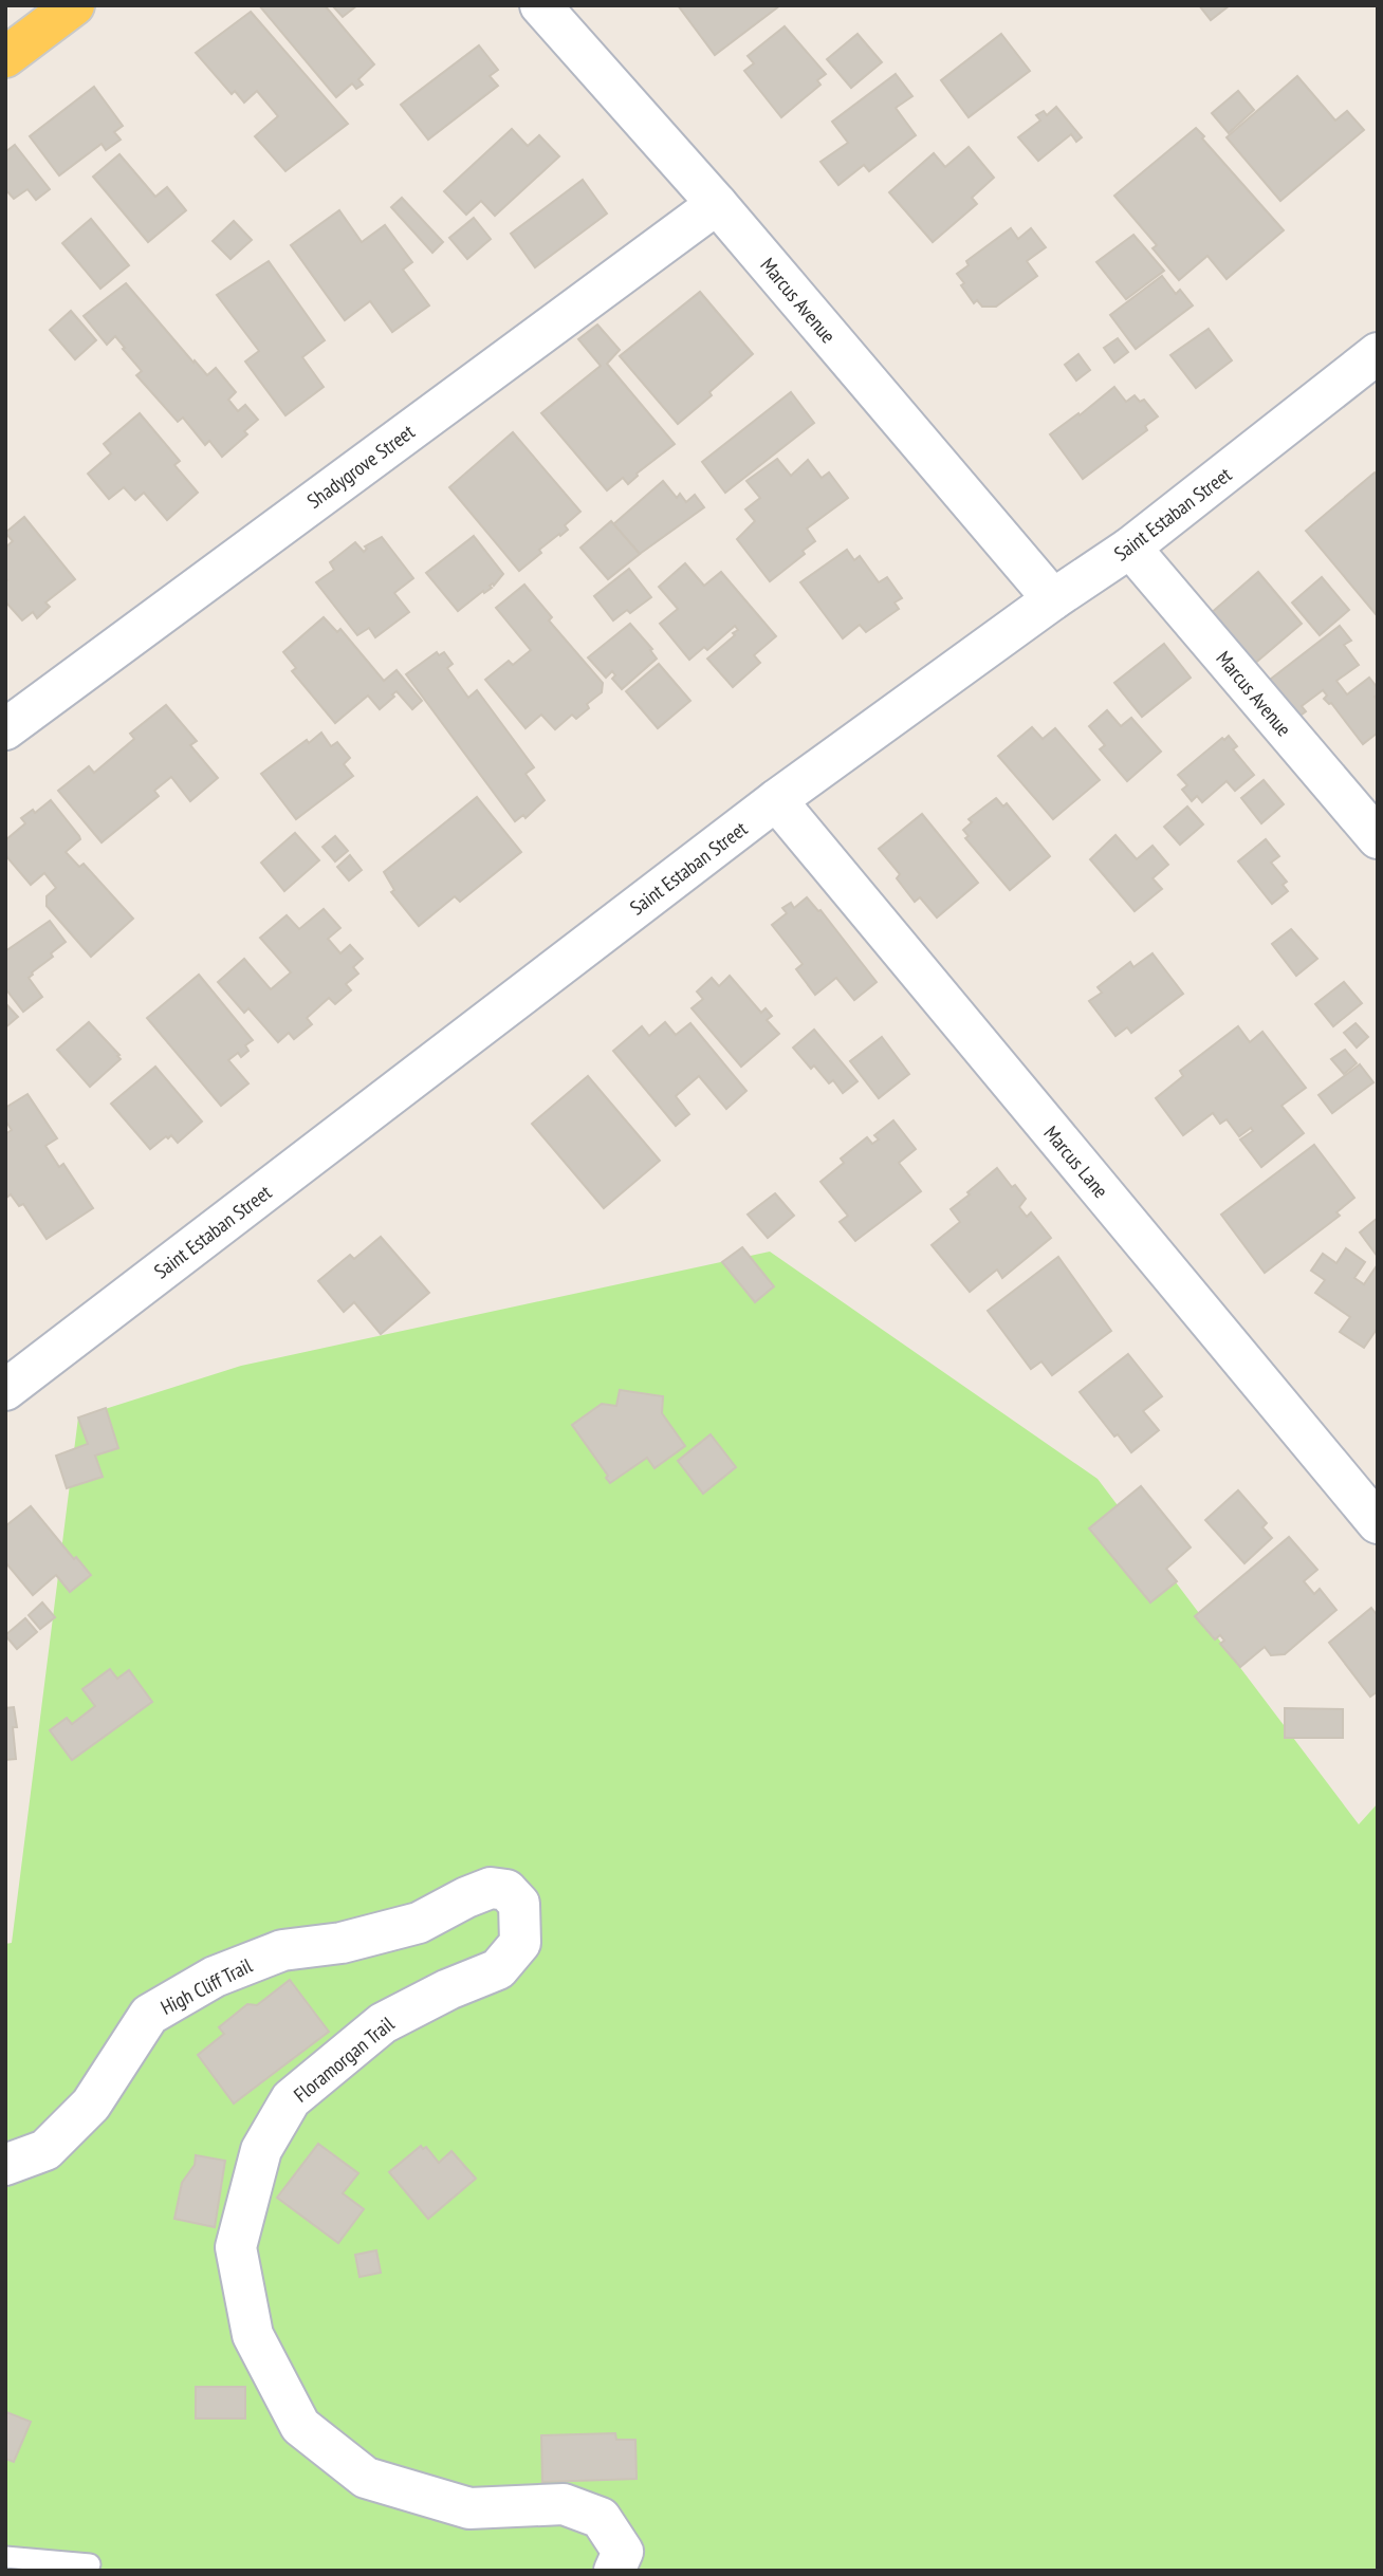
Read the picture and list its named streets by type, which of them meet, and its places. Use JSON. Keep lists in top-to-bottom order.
{
  "streets": {
    "street": [
      "Marcus Avenue",
      "Shadygrove Street",
      "Saint Estaban Street",
      "Marcus Lane",
      "High Cliff Trail",
      "Floramorgan Trail"
    ]
  },
  "crossings": [
    ["Marcus Avenue", "Shadygrove Street"],
    ["Marcus Avenue", "Saint Estaban Street"],
    ["Saint Estaban Street", "Marcus Lane"],
    ["High Cliff Trail", "Floramorgan Trail"]
  ]
}
